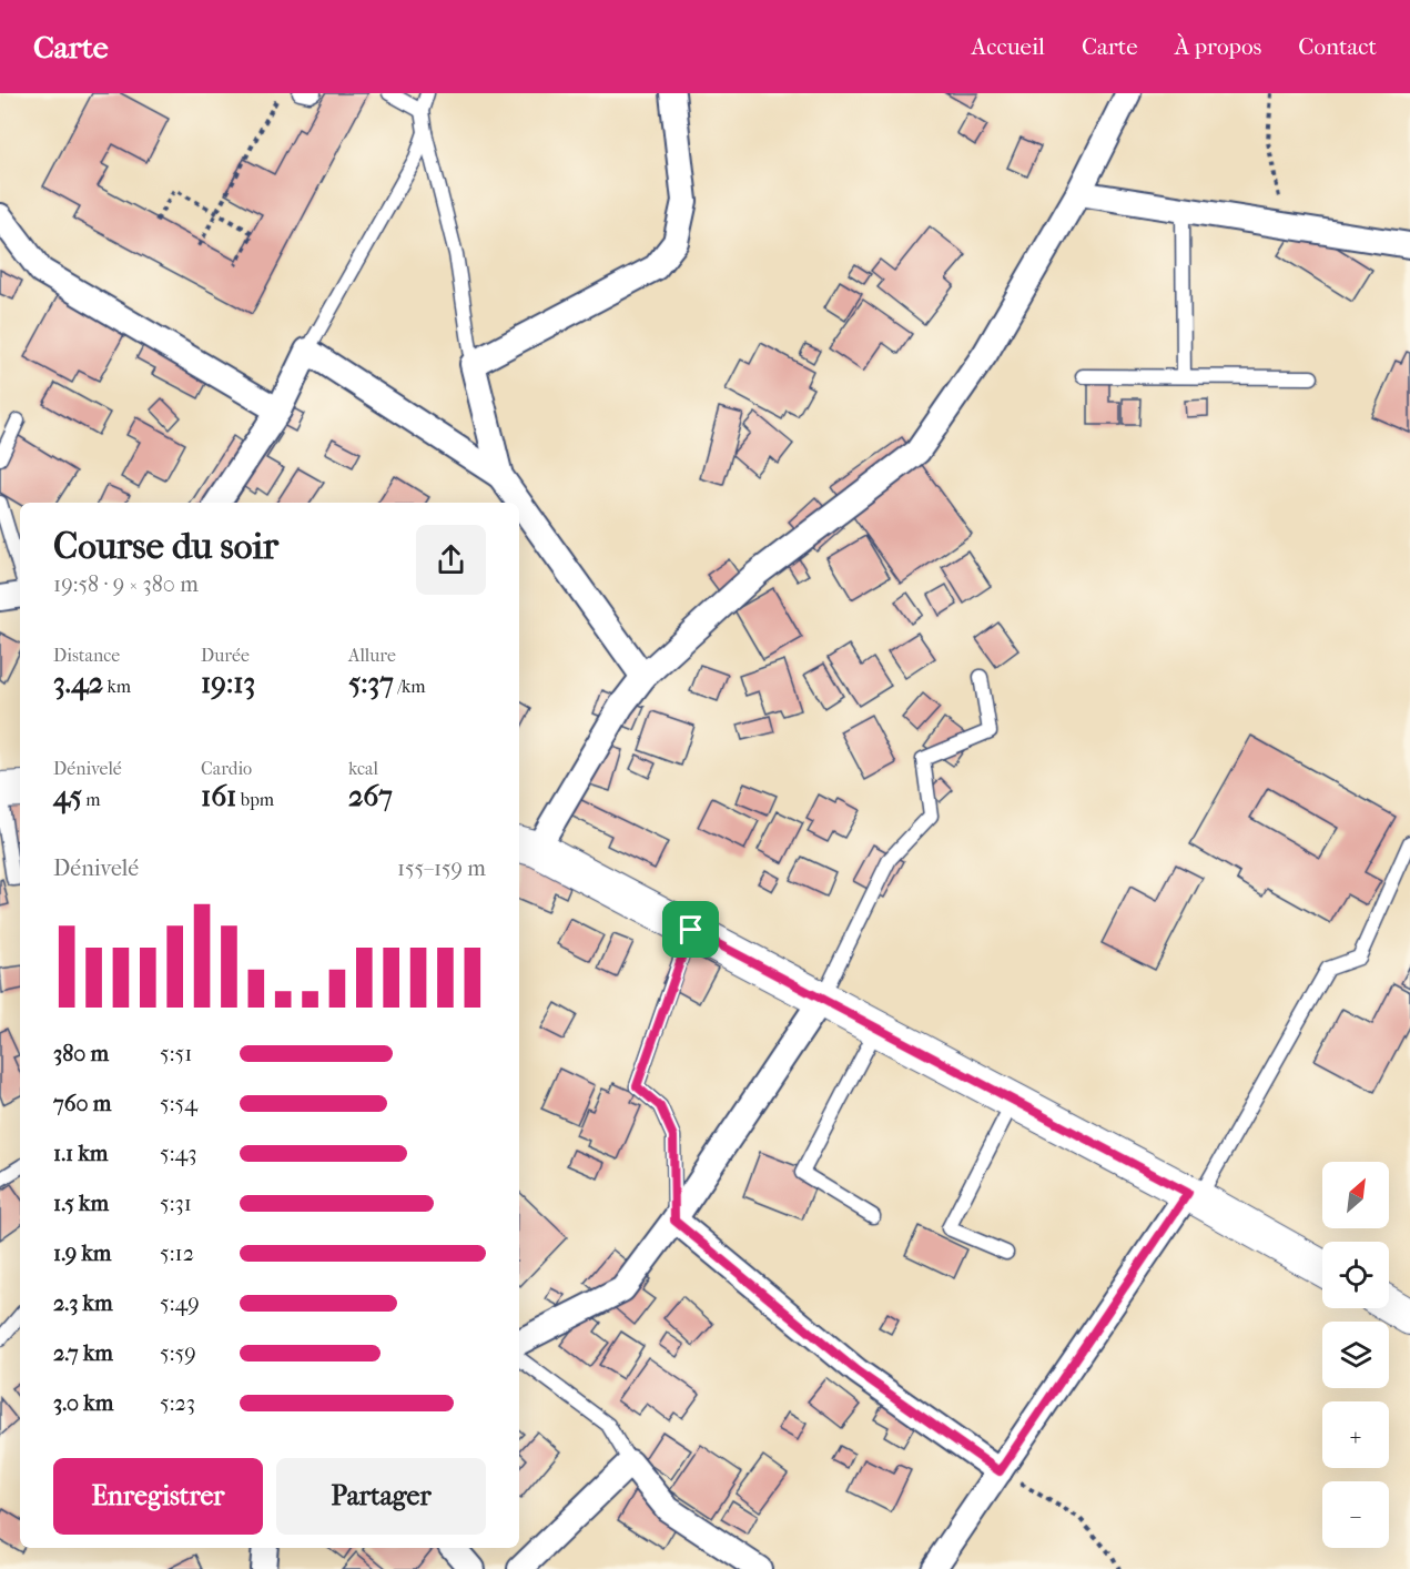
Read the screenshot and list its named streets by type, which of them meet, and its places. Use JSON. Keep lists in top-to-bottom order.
{
  "north": "top right",
  "page": {
    "header": "Carte",
    "nav": [
      "Accueil",
      "Carte",
      "À propos",
      "Contact"
    ],
    "heading": ["Course du soir", "19:58 · 9 × 380 m"],
    "stats": [
      ["Distance", "3.42 km"],
      ["Durée", "19:13"],
      ["Allure", "5:37 /km"],
      ["Dénivelé", "45 m"],
      ["Cardio", "161 bpm"],
      ["kcal", "267"]
    ],
    "chart": ["Dénivelé", "155–159 m"],
    "list": [
      {
        "name": "380 m",
        "note": "5:51"
      },
      {
        "name": "760 m",
        "note": "5:54"
      },
      {
        "name": "1.1 km",
        "note": "5:43"
      },
      {
        "name": "1.5 km",
        "note": "5:31"
      },
      {
        "name": "1.9 km",
        "note": "5:12"
      },
      {
        "name": "2.3 km",
        "note": "5:49"
      },
      {
        "name": "2.7 km",
        "note": "5:59"
      },
      {
        "name": "3.0 km",
        "note": "5:23"
      }
    ],
    "map_buttons": ["+", "−"],
    "buttons": ["Enregistrer", "Partager"]
  }
}
